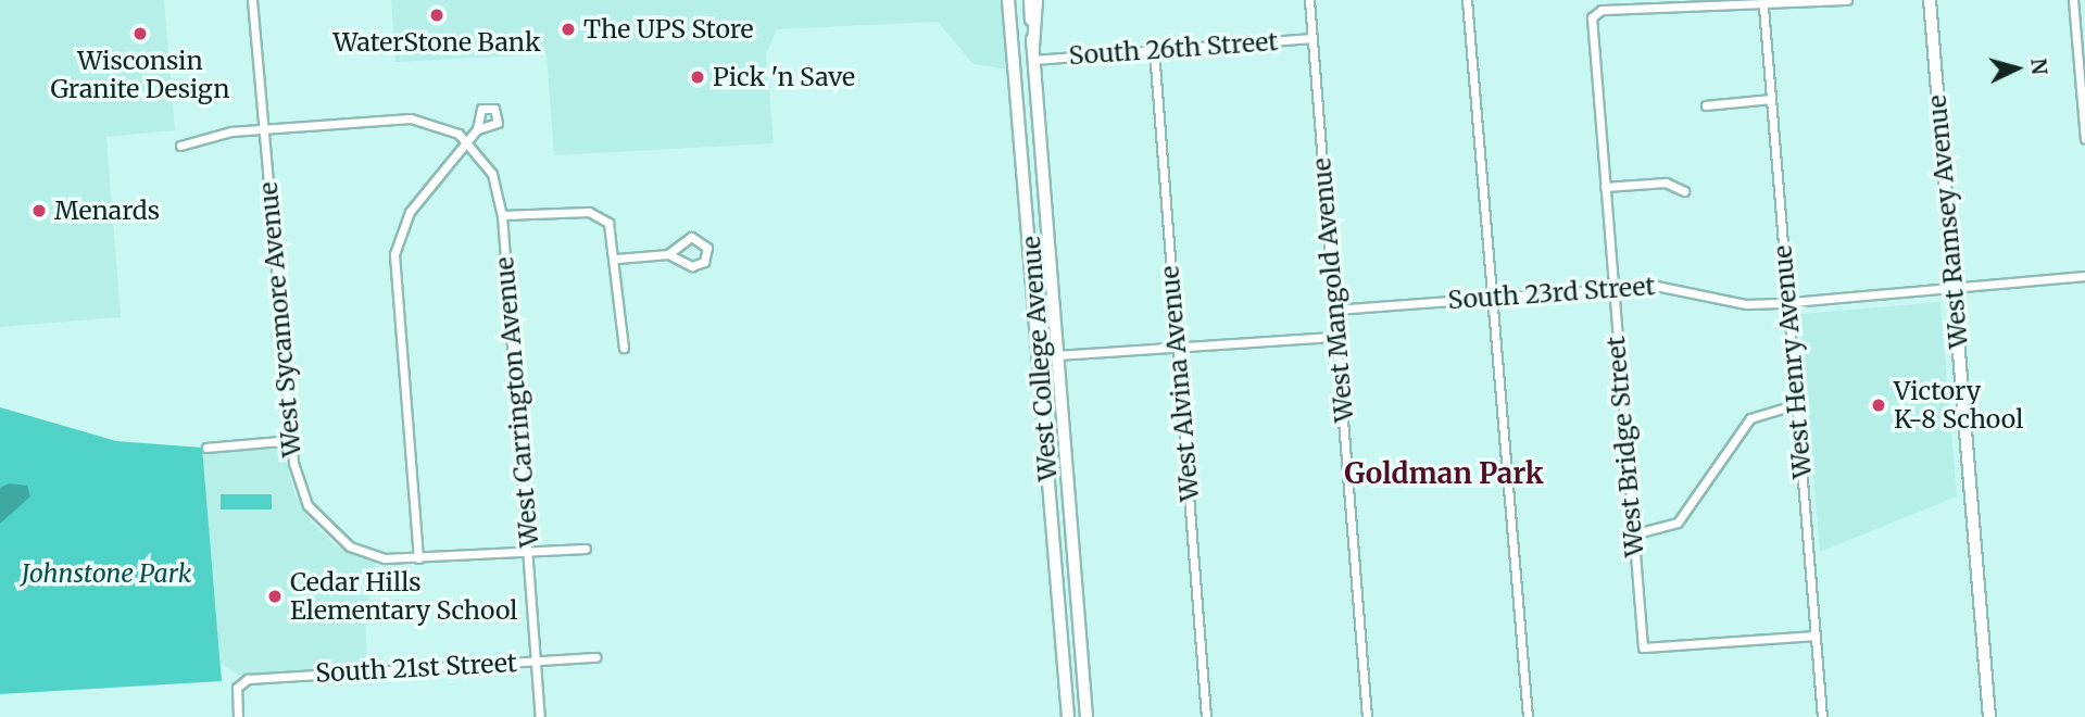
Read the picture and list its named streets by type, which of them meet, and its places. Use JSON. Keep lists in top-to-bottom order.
{
  "streets": {
    "main road": ["West Ramsey Avenue", "West College Avenue"],
    "street": [
      "South 26th Street",
      "West Mangold Avenue",
      "South 23rd Street",
      "West Sycamore Avenue",
      "West Henry Avenue",
      "West Alvina Avenue",
      "West Carrington Avenue",
      "West Bridge Street",
      "South 21st Street"
    ]
  },
  "crossings": [
    ["South 26th Street", "West Mangold Avenue"],
    ["South 26th Street", "West College Avenue"],
    ["South 26th Street", "West Alvina Avenue"],
    ["West Ramsey Avenue", "South 23rd Street"],
    ["West Mangold Avenue", "South 23rd Street"],
    ["South 23rd Street", "West Henry Avenue"],
    ["South 23rd Street", "West Bridge Street"],
    ["West Sycamore Avenue", "West Carrington Avenue"],
    ["West Henry Avenue", "West Bridge Street"],
    ["West Carrington Avenue", "South 21st Street"]
  ],
  "districts": ["Goldman Park"],
  "parks": ["Johnstone Park"],
  "places": [
    "WaterStone Bank",
    "The UPS Store",
    "Wisconsin Granite Design",
    "Pick 'n Save",
    "Menards",
    "Victory K-8 School",
    "Cedar Hills Elementary School"
  ],
  "north": "right"
}
